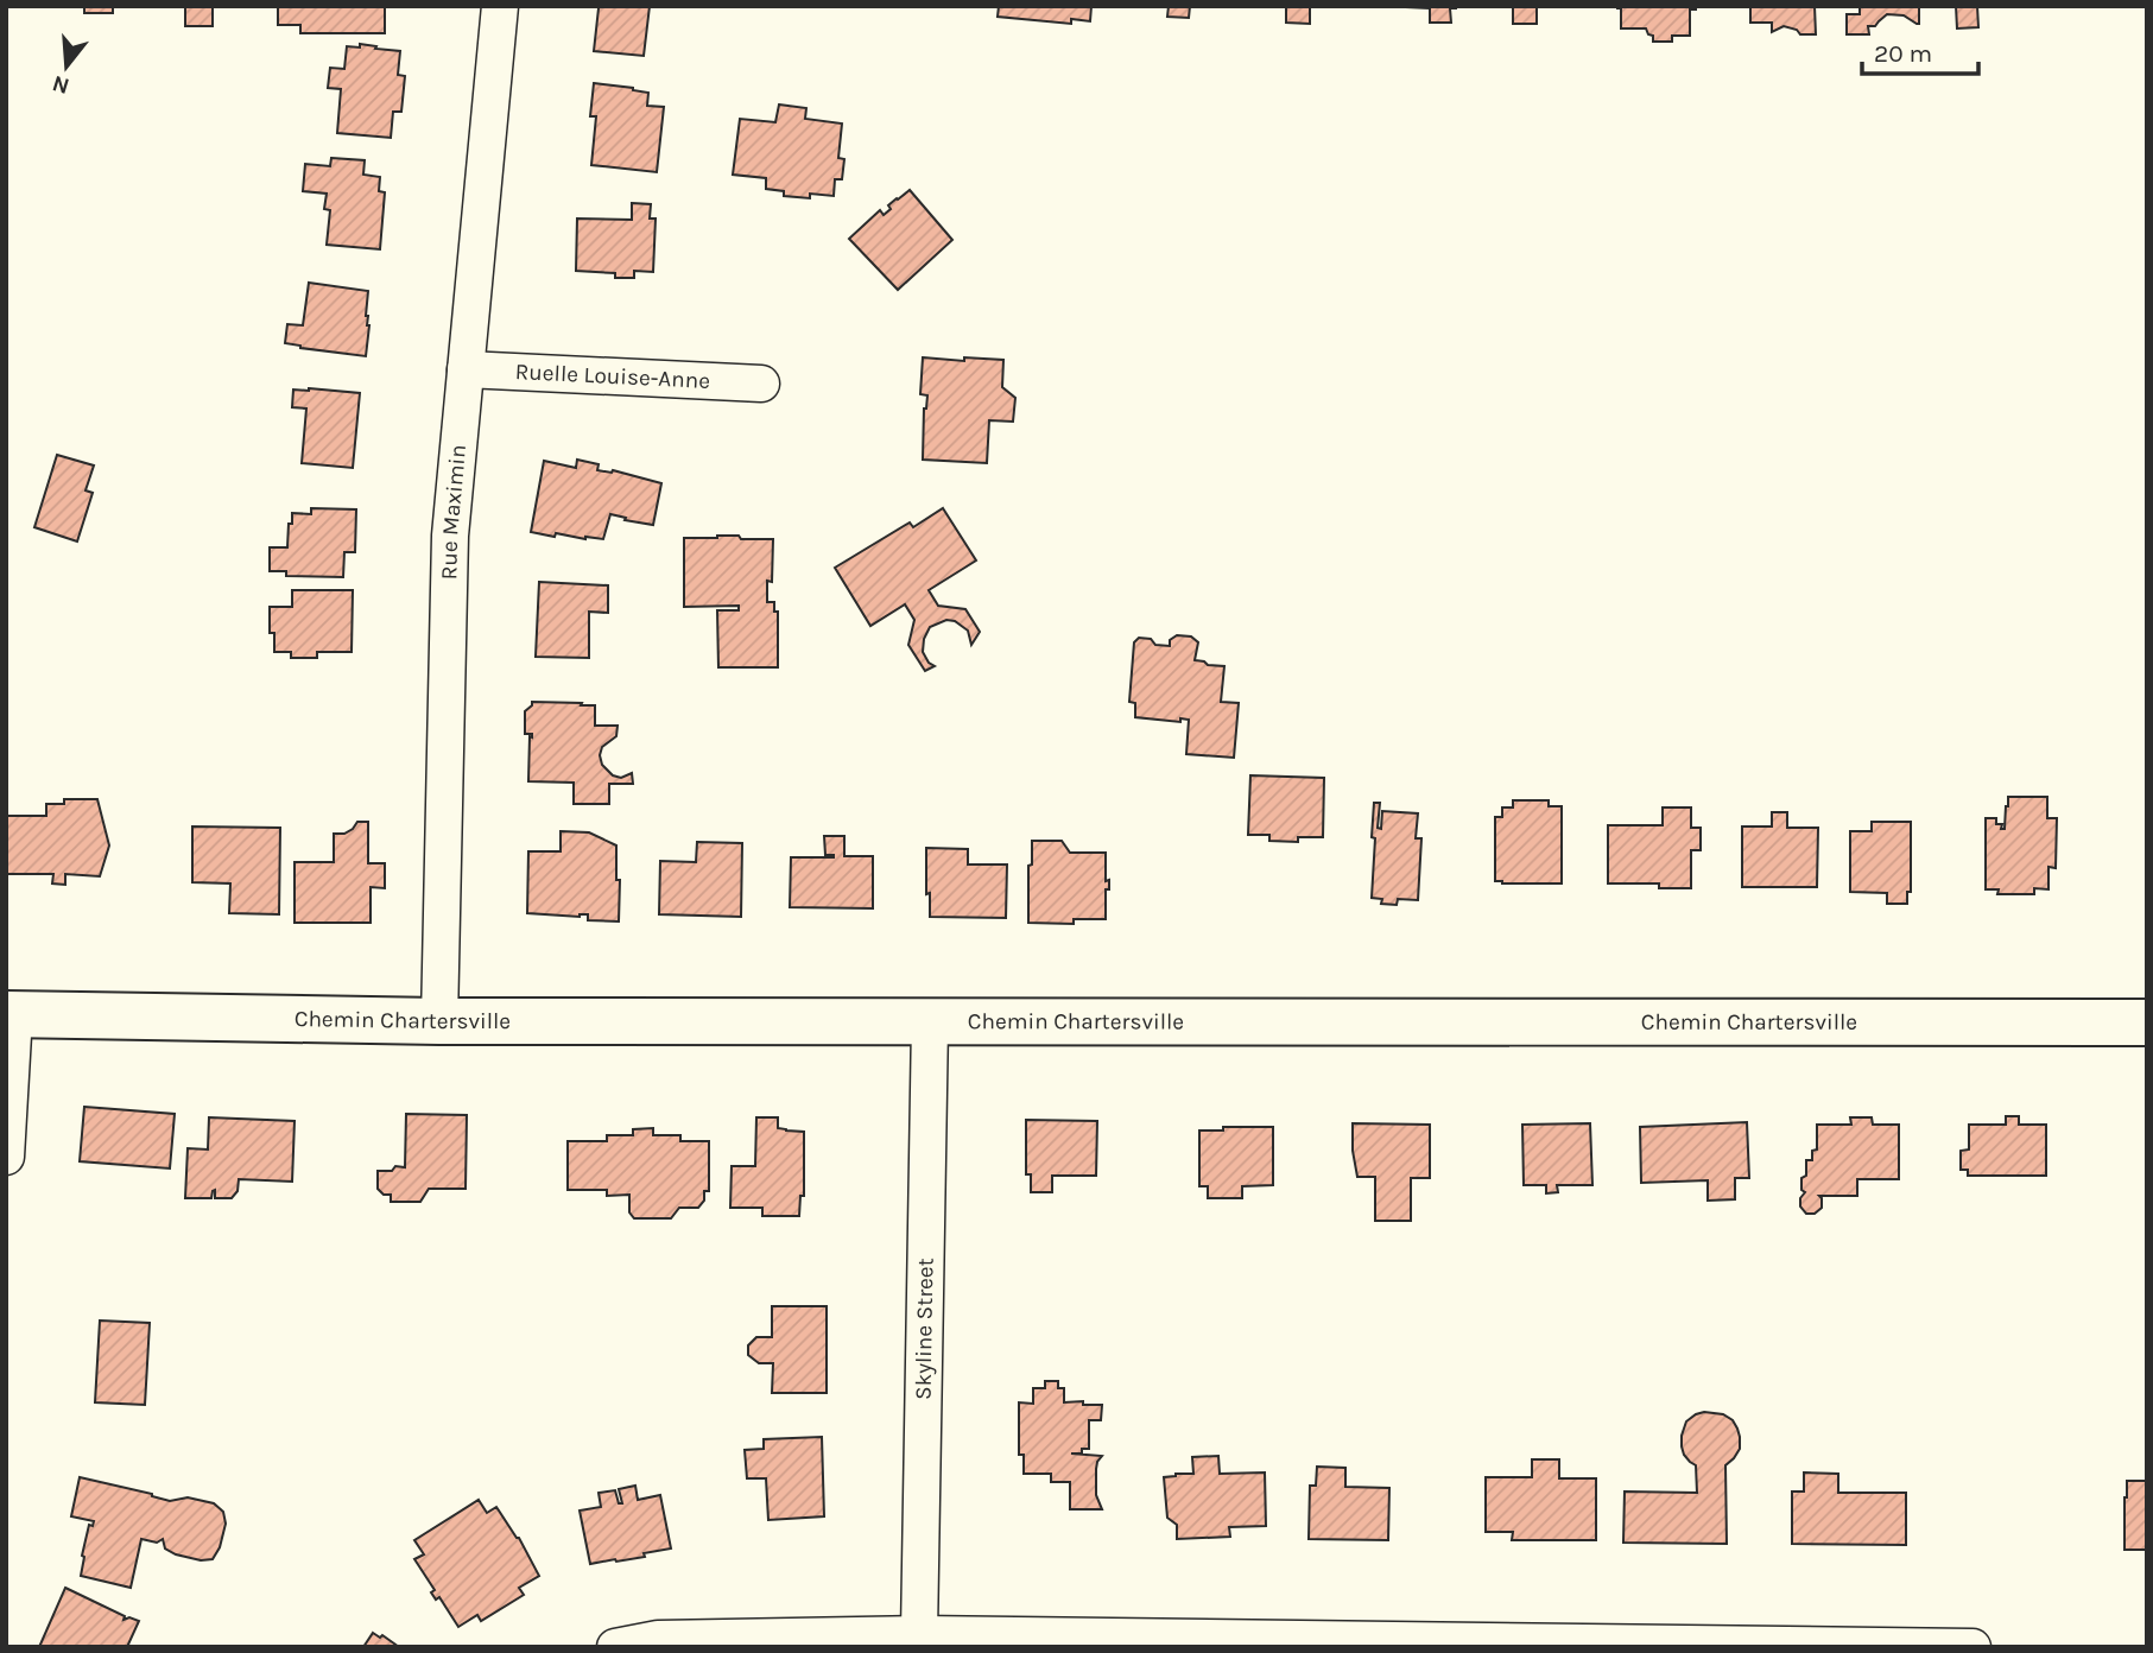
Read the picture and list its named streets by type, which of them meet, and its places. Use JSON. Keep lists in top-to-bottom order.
{
  "streets": {
    "street": [
      "Ruelle Louise-Anne",
      "Rue Maximin",
      "Chemin Chartersville",
      "Skyline Street"
    ]
  },
  "crossings": [
    ["Ruelle Louise-Anne", "Rue Maximin"],
    ["Rue Maximin", "Chemin Chartersville"],
    ["Chemin Chartersville", "Skyline Street"]
  ],
  "scale_bar": "20 m",
  "north": "bottom"
}
